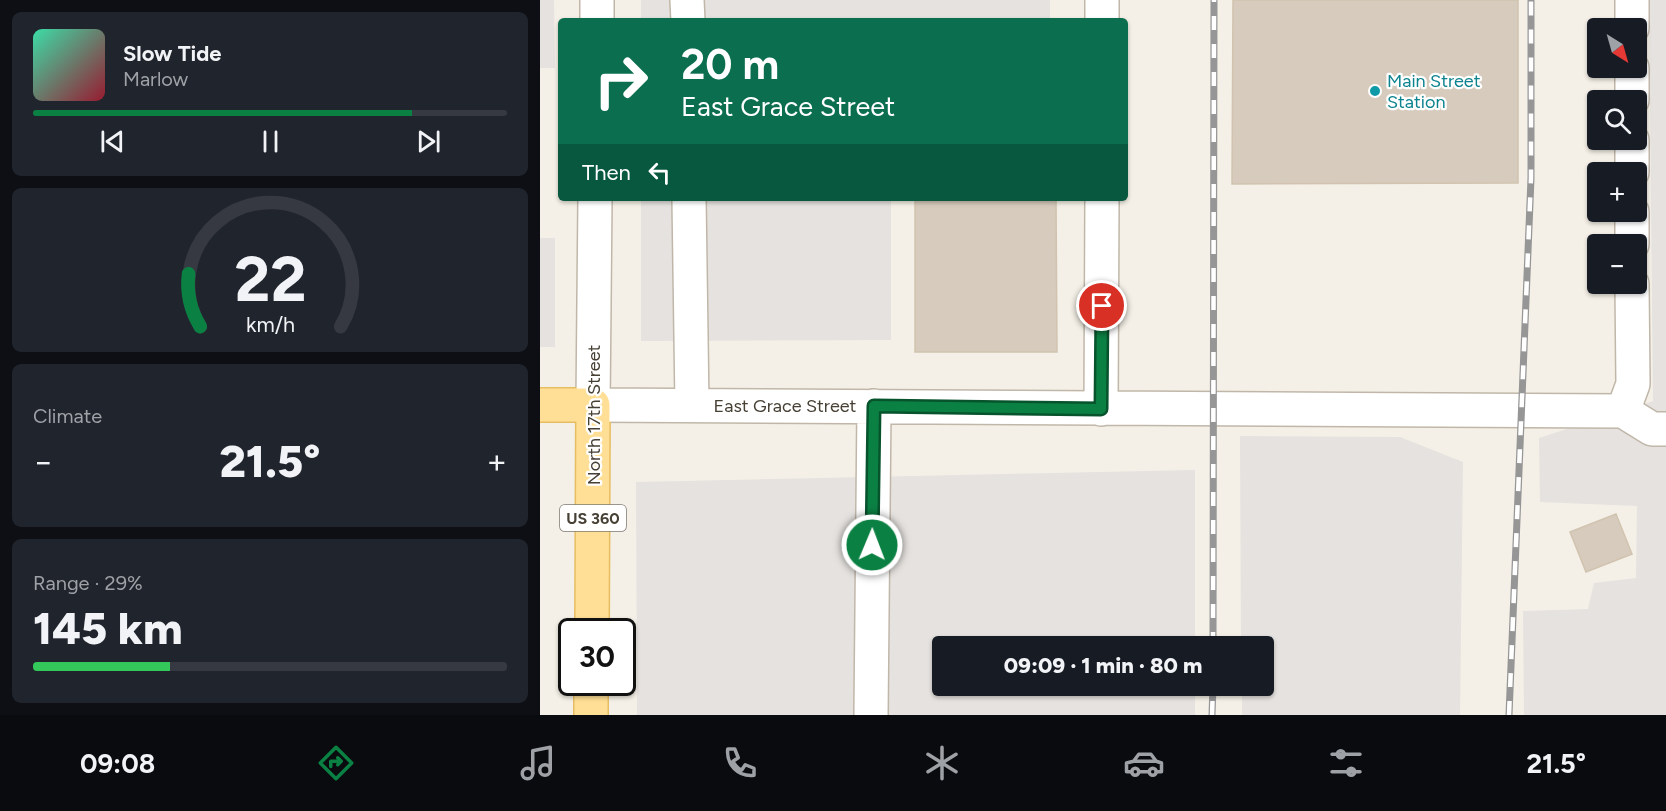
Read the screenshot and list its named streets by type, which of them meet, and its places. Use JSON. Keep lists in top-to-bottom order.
{
  "streets": {
    "main road": ["East Grace Street", "North 17th Street", "US 360"]
  },
  "crossings": [
    ["East Grace Street", "North 17th Street"]
  ],
  "places": ["Main Street Station"],
  "north": "bottom right",
  "page": {
    "map_buttons": ["+", "−"],
    "turn": ["20 m", "East Grace Street"],
    "song": ["Slow Tide", "Marlow"],
    "then": "Then",
    "tile": [
      "Climate",
      ["Range · 29%", "145 km"]
    ],
    "heat": ["−", "21.5°", "+"],
    "limit": "30",
    "trip": "09:09 · 1 min · 80 m",
    "tabs": ["09:08", "21.5°"],
    "gauge": ["22", "km/h"]
  }
}
